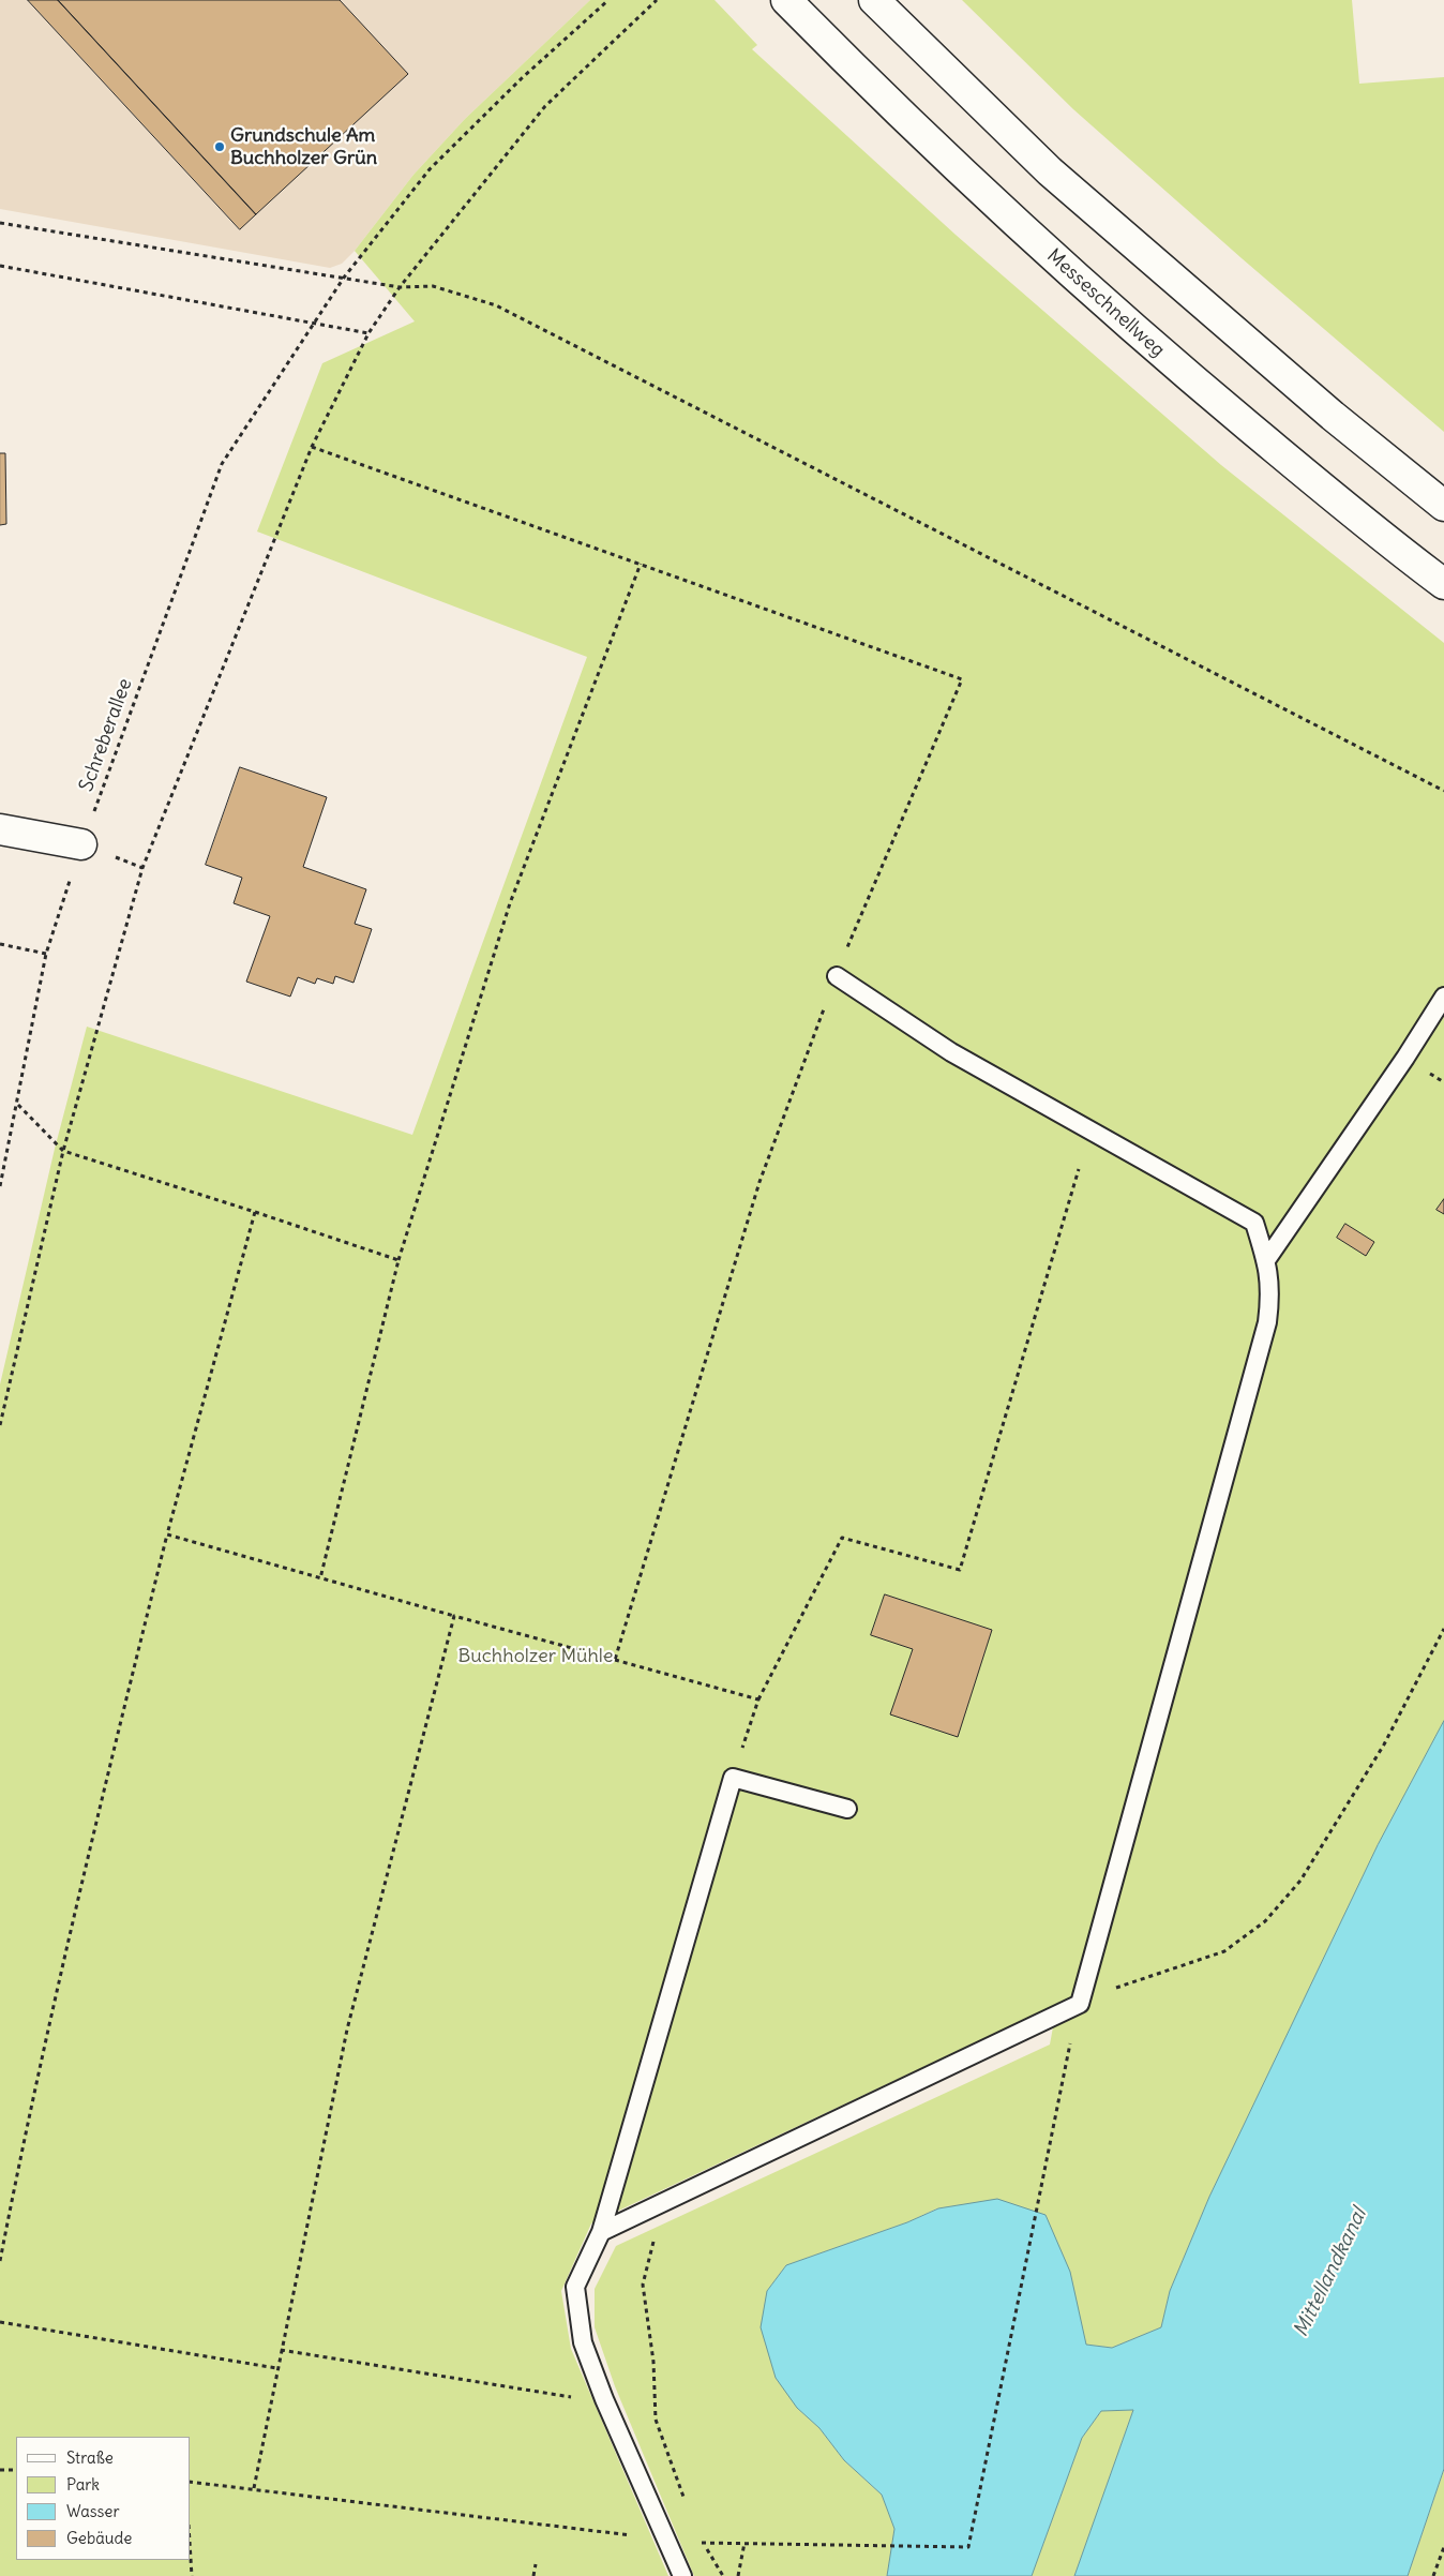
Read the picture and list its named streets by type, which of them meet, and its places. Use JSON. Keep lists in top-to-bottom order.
{
  "streets": {
    "main road": ["Messeschnellweg"],
    "path": ["Schreberallee"]
  },
  "water": ["Mittellandkanal"],
  "parks": ["Buchholzer Mühle"],
  "places": ["Grundschule Am Buchholzer Grün"],
  "legend": [
    "Straße",
    "Park",
    "Wasser",
    "Gebäude"
  ]
}
